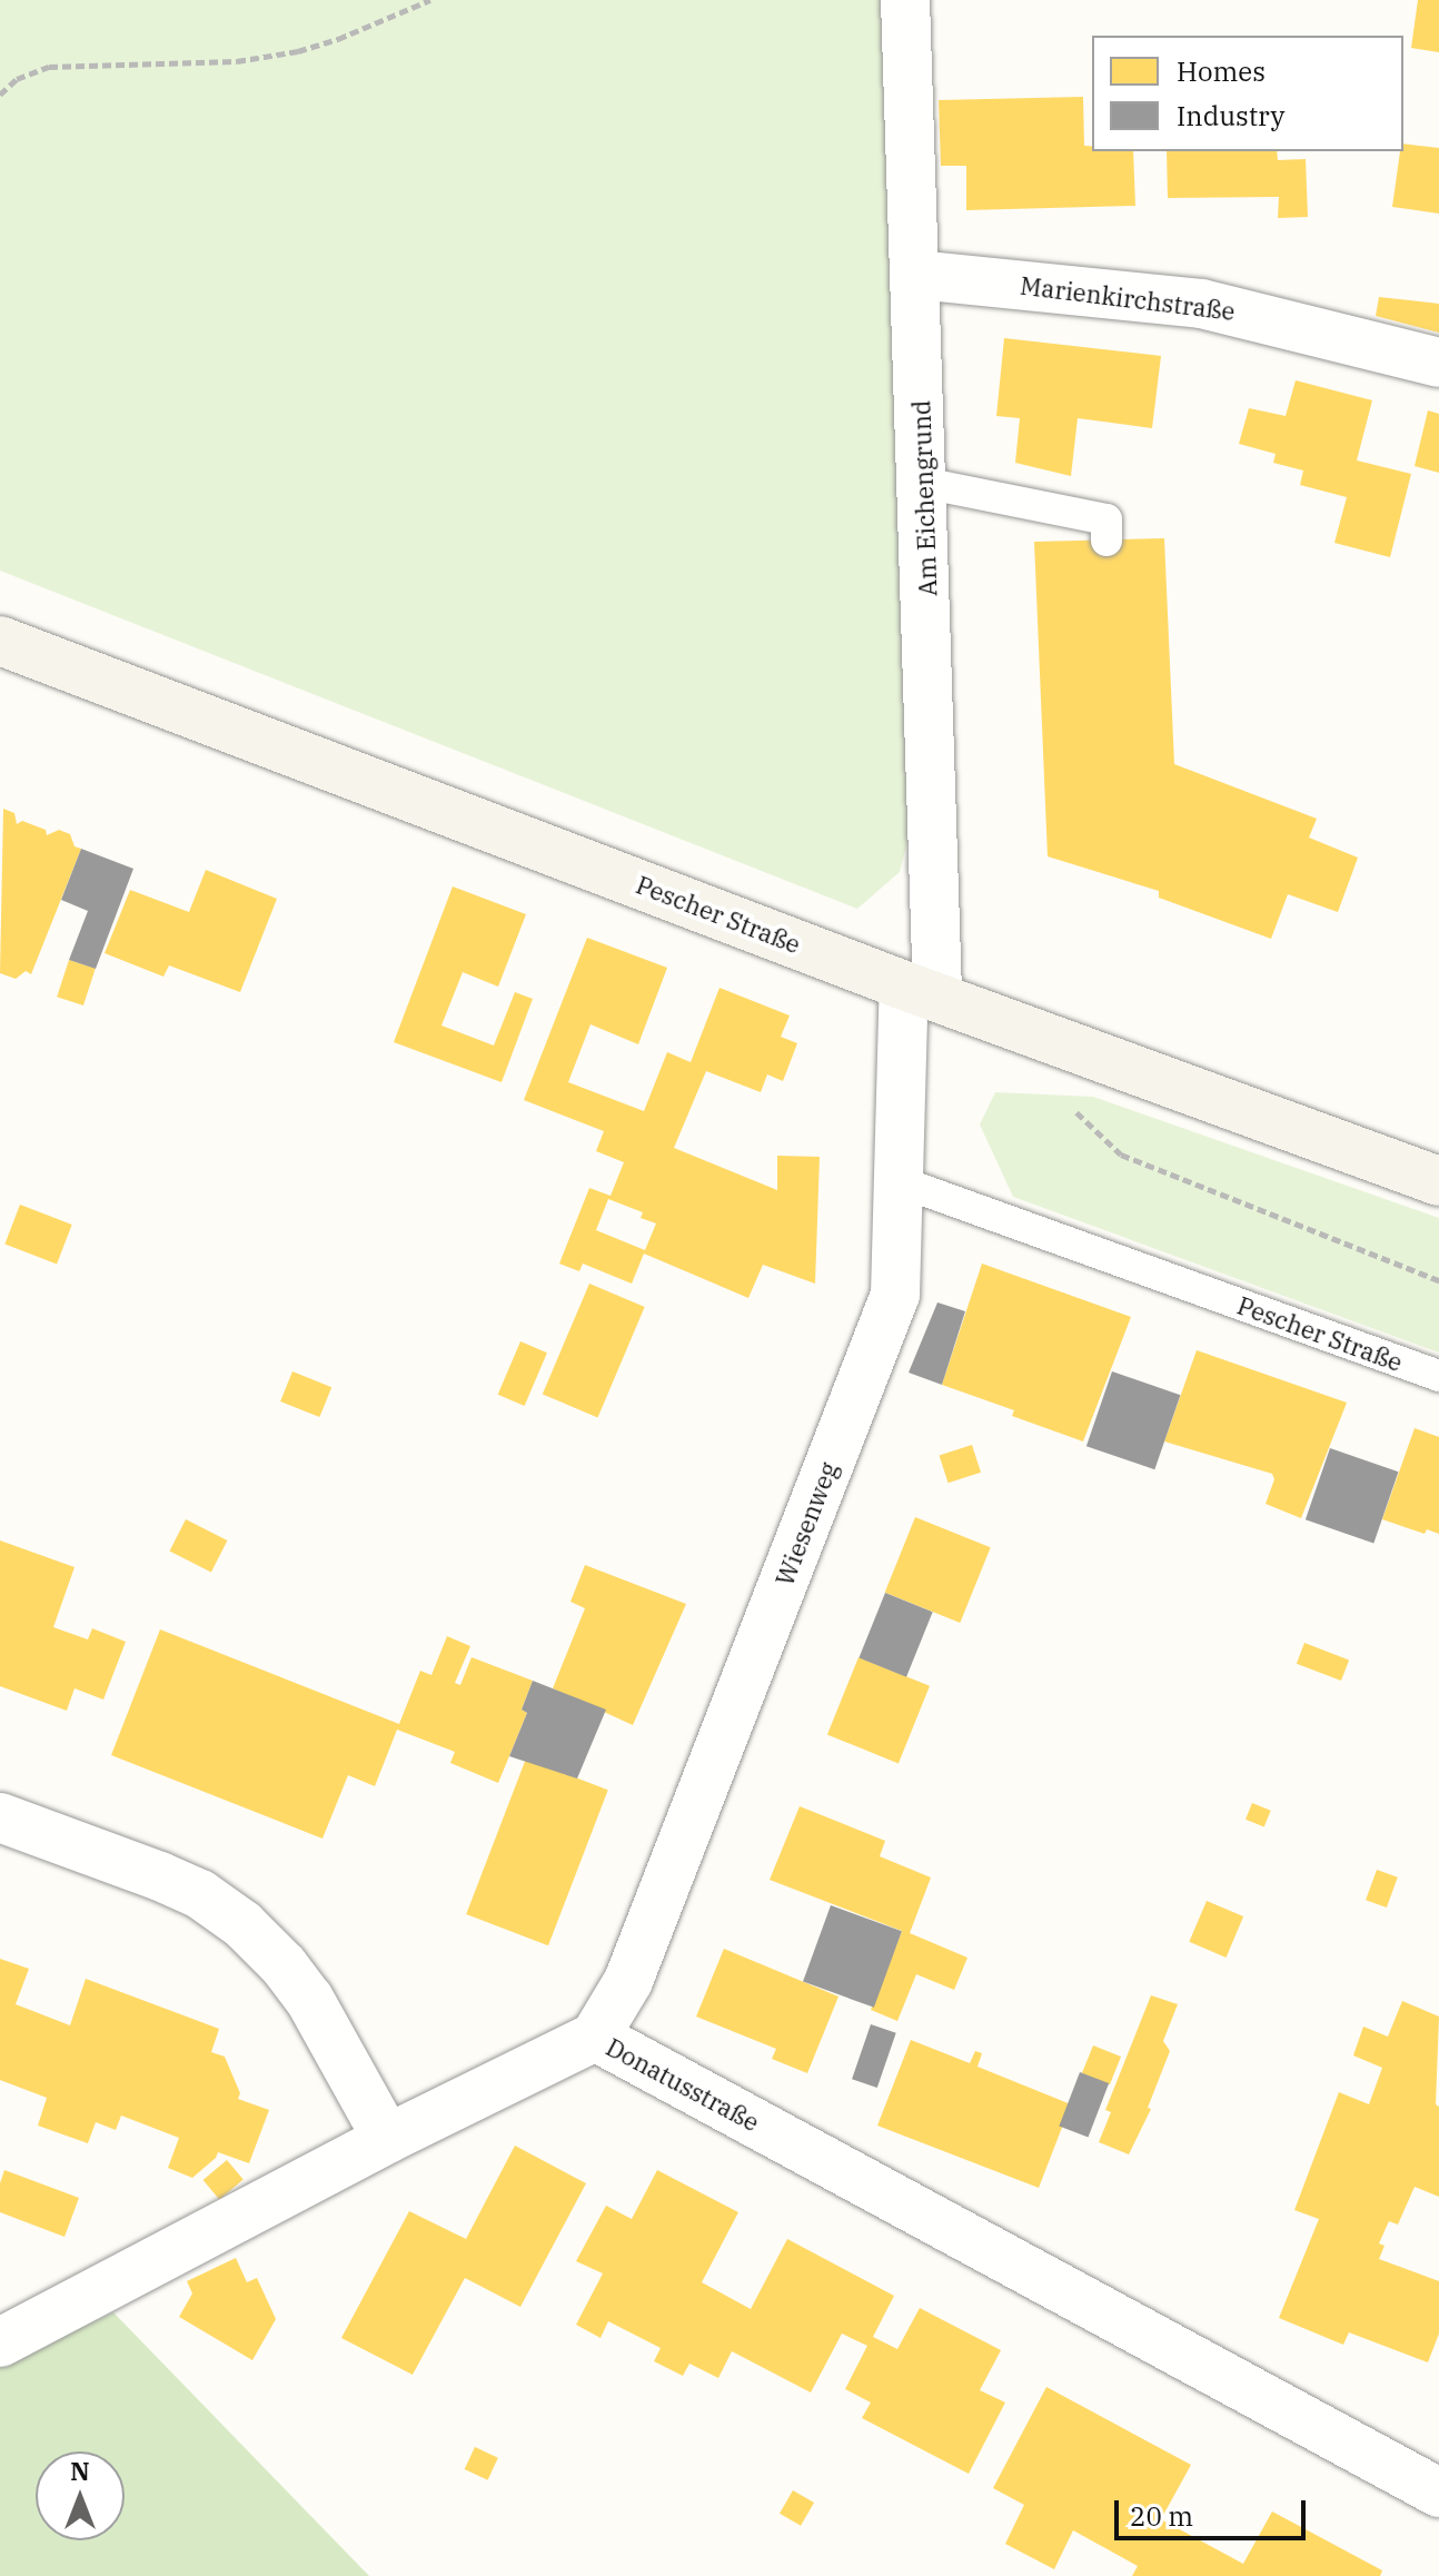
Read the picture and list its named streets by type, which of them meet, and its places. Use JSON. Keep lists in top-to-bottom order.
{
  "streets": {
    "main road": ["Pescher Straße"],
    "street": [
      "Marienkirchstraße",
      "Am Eichengrund",
      "Wiesenweg",
      "Donatusstraße"
    ]
  },
  "crossings": [
    ["Marienkirchstraße", "Am Eichengrund"],
    ["Am Eichengrund", "Pescher Straße"],
    ["Am Eichengrund", "Wiesenweg"],
    ["Pescher Straße", "Wiesenweg"],
    ["Wiesenweg", "Donatusstraße"]
  ],
  "legend": ["Homes", "Industry"],
  "scale_bar": "20 m",
  "north": "top"
}
